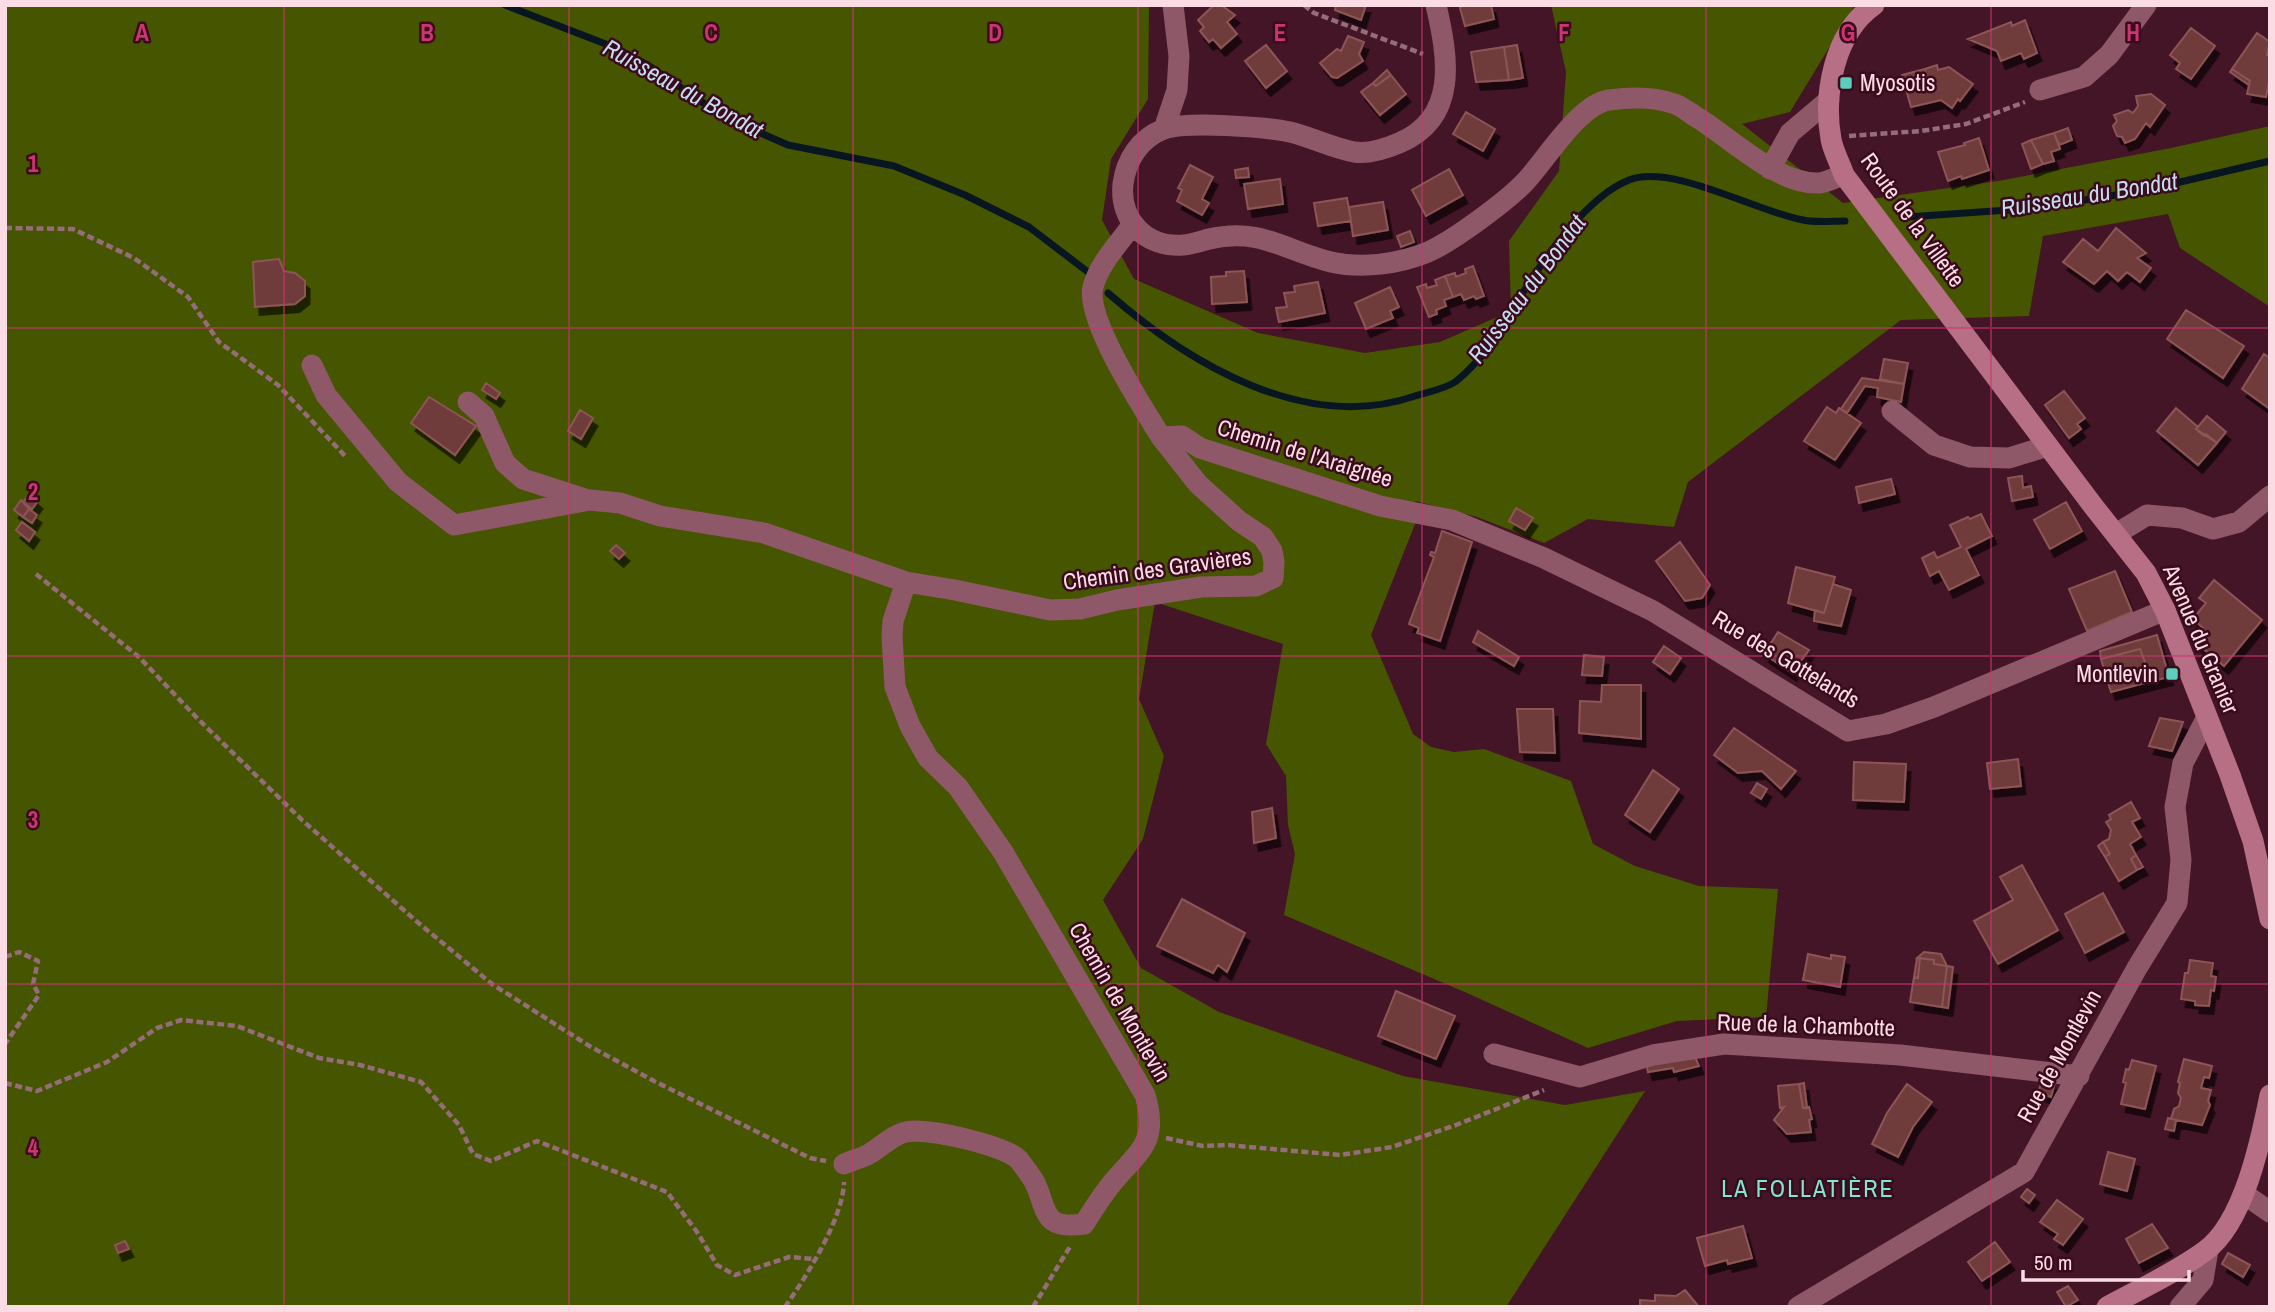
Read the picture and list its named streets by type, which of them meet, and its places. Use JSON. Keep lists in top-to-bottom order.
{
  "streets": {
    "main road": ["Route de la Villette", "Avenue du Granier"],
    "street": [
      "Chemin de l'Araignée",
      "Chemin des Gravières",
      "Rue des Gottelands",
      "Chemin de Montlevin",
      "Rue de la Chambotte",
      "Rue de Montlevin"
    ]
  },
  "crossings": [
    ["Route de la Villette", "Avenue du Granier"],
    ["Chemin de l'Araignée", "Chemin des Gravières"],
    ["Chemin de l'Araignée", "Rue des Gottelands"],
    ["Chemin des Gravières", "Chemin de Montlevin"],
    ["Avenue du Granier", "Rue des Gottelands"],
    ["Avenue du Granier", "Rue de Montlevin"],
    ["Rue de la Chambotte", "Rue de Montlevin"]
  ],
  "districts": ["LA FOLLATIÈRE"],
  "water": ["Ruisseau du Bondat"],
  "places": {
    "transit": ["Myosotis", "Montlevin"]
  },
  "scale_bar": "50 m",
  "grid": {
    "columns": [
      "A",
      "B",
      "C",
      "D",
      "E",
      "F",
      "G",
      "H"
    ],
    "rows": [
      "1",
      "2",
      "3",
      "4"
    ]
  }
}
